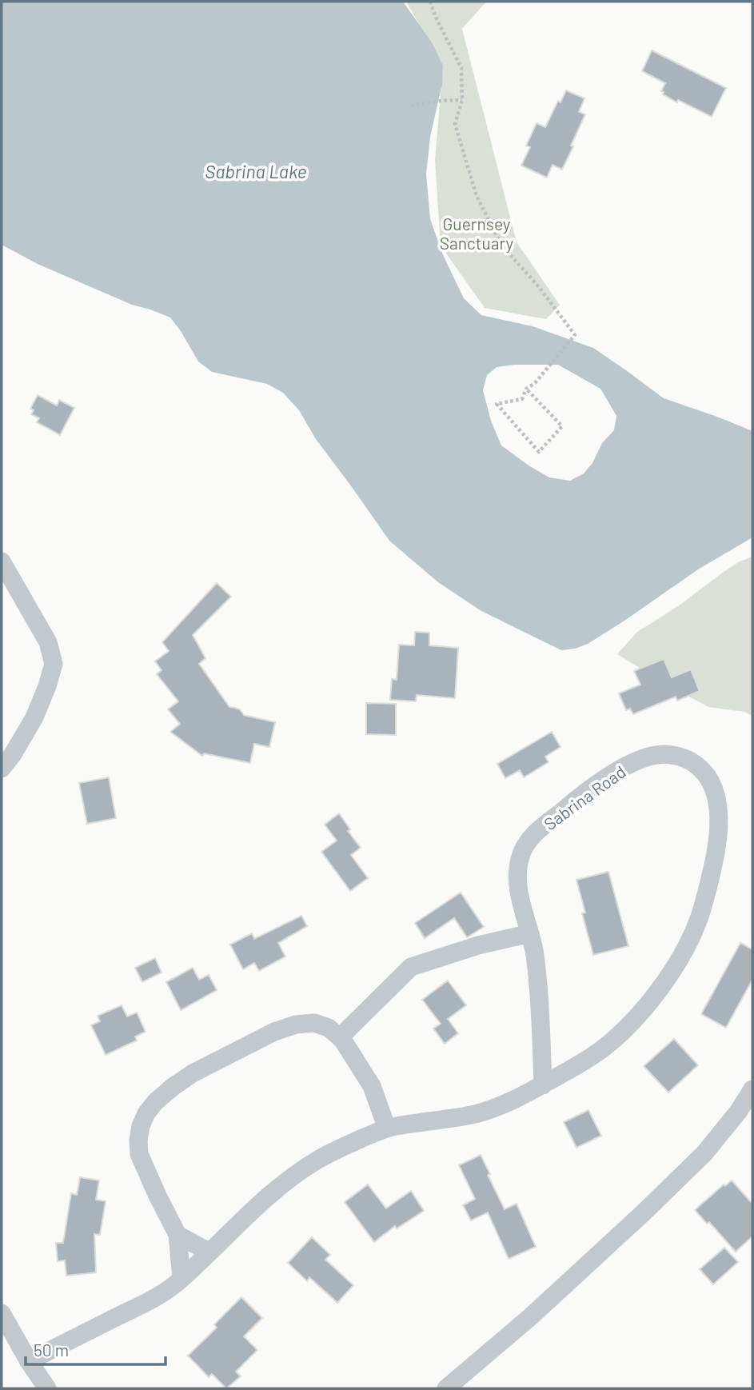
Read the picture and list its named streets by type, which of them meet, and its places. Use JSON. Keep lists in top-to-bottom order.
{
  "streets": {
    "street": ["Sabrina Road"]
  },
  "water": ["Sabrina Lake"],
  "parks": ["Guernsey Sanctuary"],
  "scale_bar": "50 m"
}
